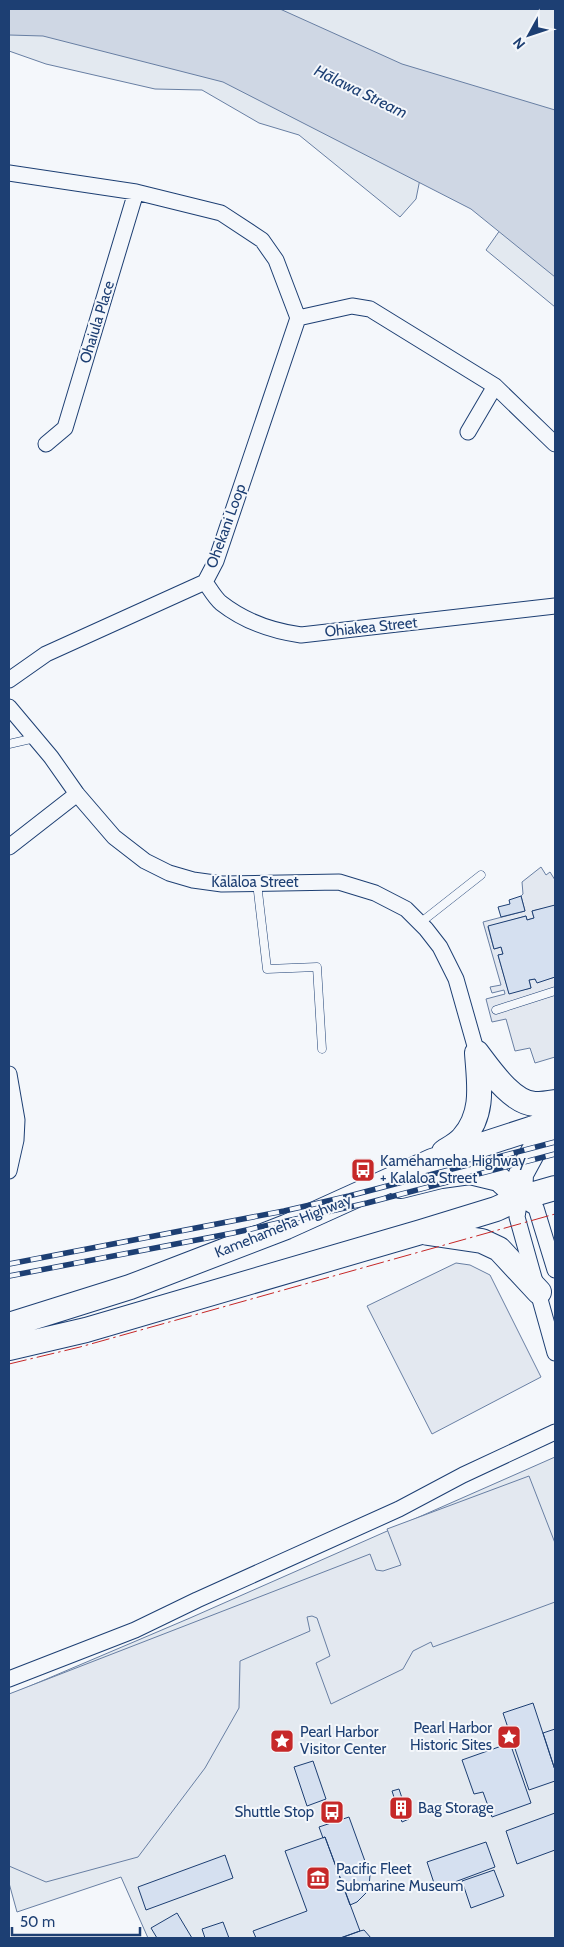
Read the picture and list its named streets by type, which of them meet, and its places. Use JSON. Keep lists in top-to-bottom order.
{
  "streets": {
    "main road": ["Kamehameha Highway"],
    "street": [
      "Ohaiula Place",
      "Ohekani Loop",
      "Ohiakea Street",
      "Kalaloa Street"
    ]
  },
  "crossings": [
    ["Ohekani Loop", "Ohiakea Street"]
  ],
  "water": ["Hālawa Stream"],
  "places": {
    "bus stop": ["Kamehameha Highway + Kalaloa Street", "Shuttle Stop"],
    "place": ["Pearl Harbor Historic Sites", "Pearl Harbor Visitor Center"],
    "building": ["Bag Storage"],
    "museum": ["Pacific Fleet Submarine Museum"]
  },
  "scale_bar": "50 m",
  "north": "bottom left"
}
